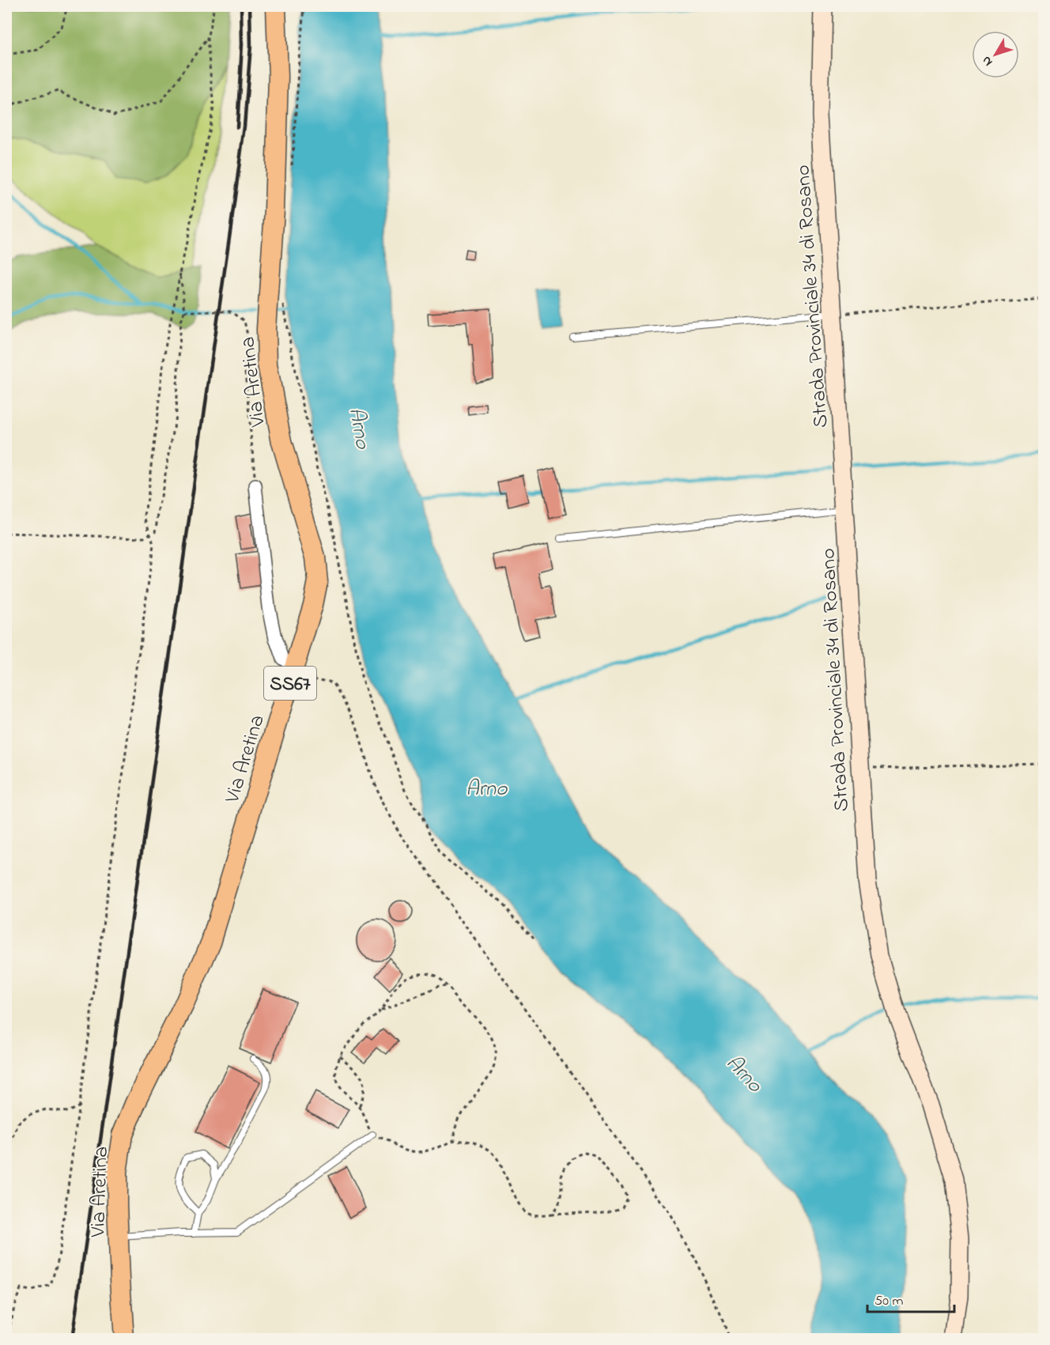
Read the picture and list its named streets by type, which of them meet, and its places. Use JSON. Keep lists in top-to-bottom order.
{
  "streets": {
    "main road": ["Strada Provinciale 34 di Rosano", "Via Aretina", "SS67"]
  },
  "water": ["Arno"],
  "scale_bar": "50 m",
  "north": "bottom left"
}
